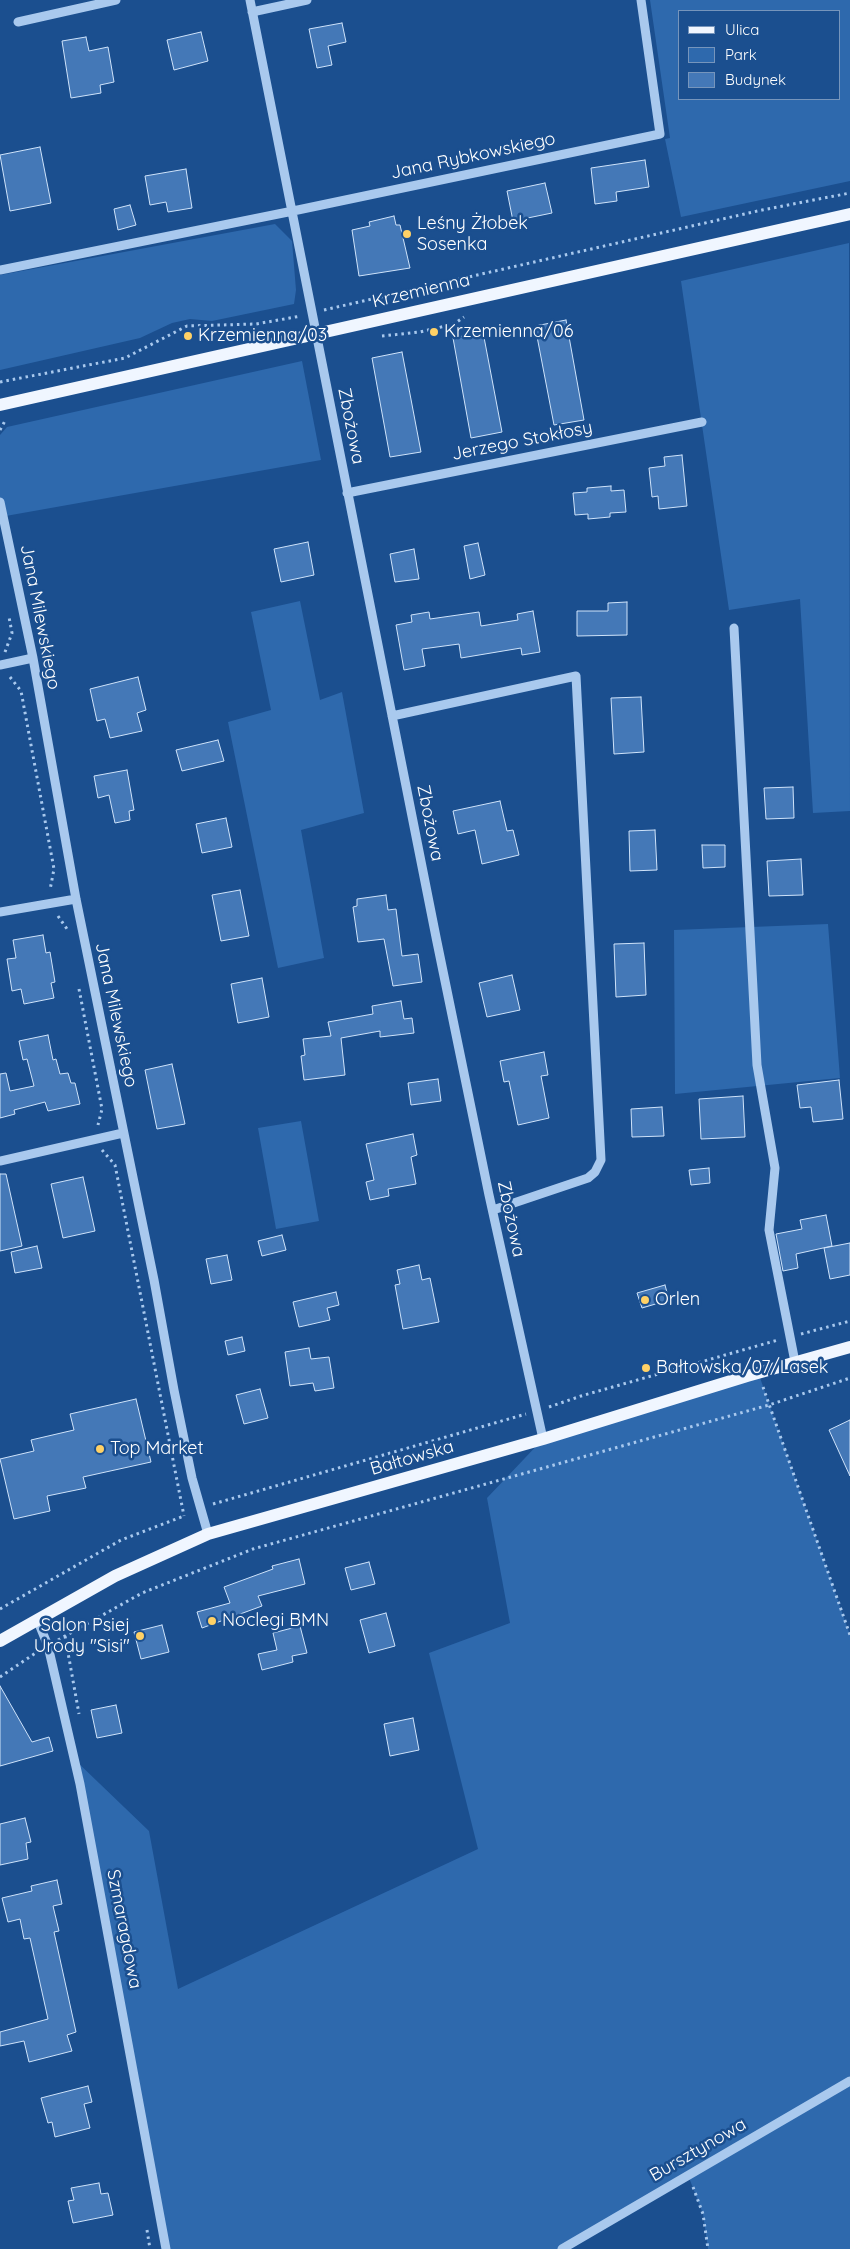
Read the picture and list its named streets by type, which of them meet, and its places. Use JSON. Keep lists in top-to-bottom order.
{
  "streets": {
    "main road": ["Krzemienna", "Bałtowska"],
    "street": [
      "Jana Rybkowskiego",
      "Zbożowa",
      "Jerzego Stokłosy",
      "Jana Milewskiego",
      "Szmaragdowa",
      "Bursztynowa"
    ]
  },
  "crossings": [
    ["Jana Rybkowskiego", "Zbożowa"],
    ["Krzemienna", "Zbożowa"],
    ["Zbożowa", "Jerzego Stokłosy"],
    ["Zbożowa", "Bałtowska"],
    ["Jana Milewskiego", "Bałtowska"],
    ["Bałtowska", "Szmaragdowa"]
  ],
  "places": [
    "Leśny Żłobek Sosenka",
    "Krzemienna/06",
    "Krzemienna/03",
    "Orlen",
    "Bałtowska/07/Lasek",
    "Top Market",
    "Noclegi BMN",
    "Salon Psiej Urody \"Sisi\""
  ],
  "legend": ["Ulica", "Park", "Budynek"]
}
